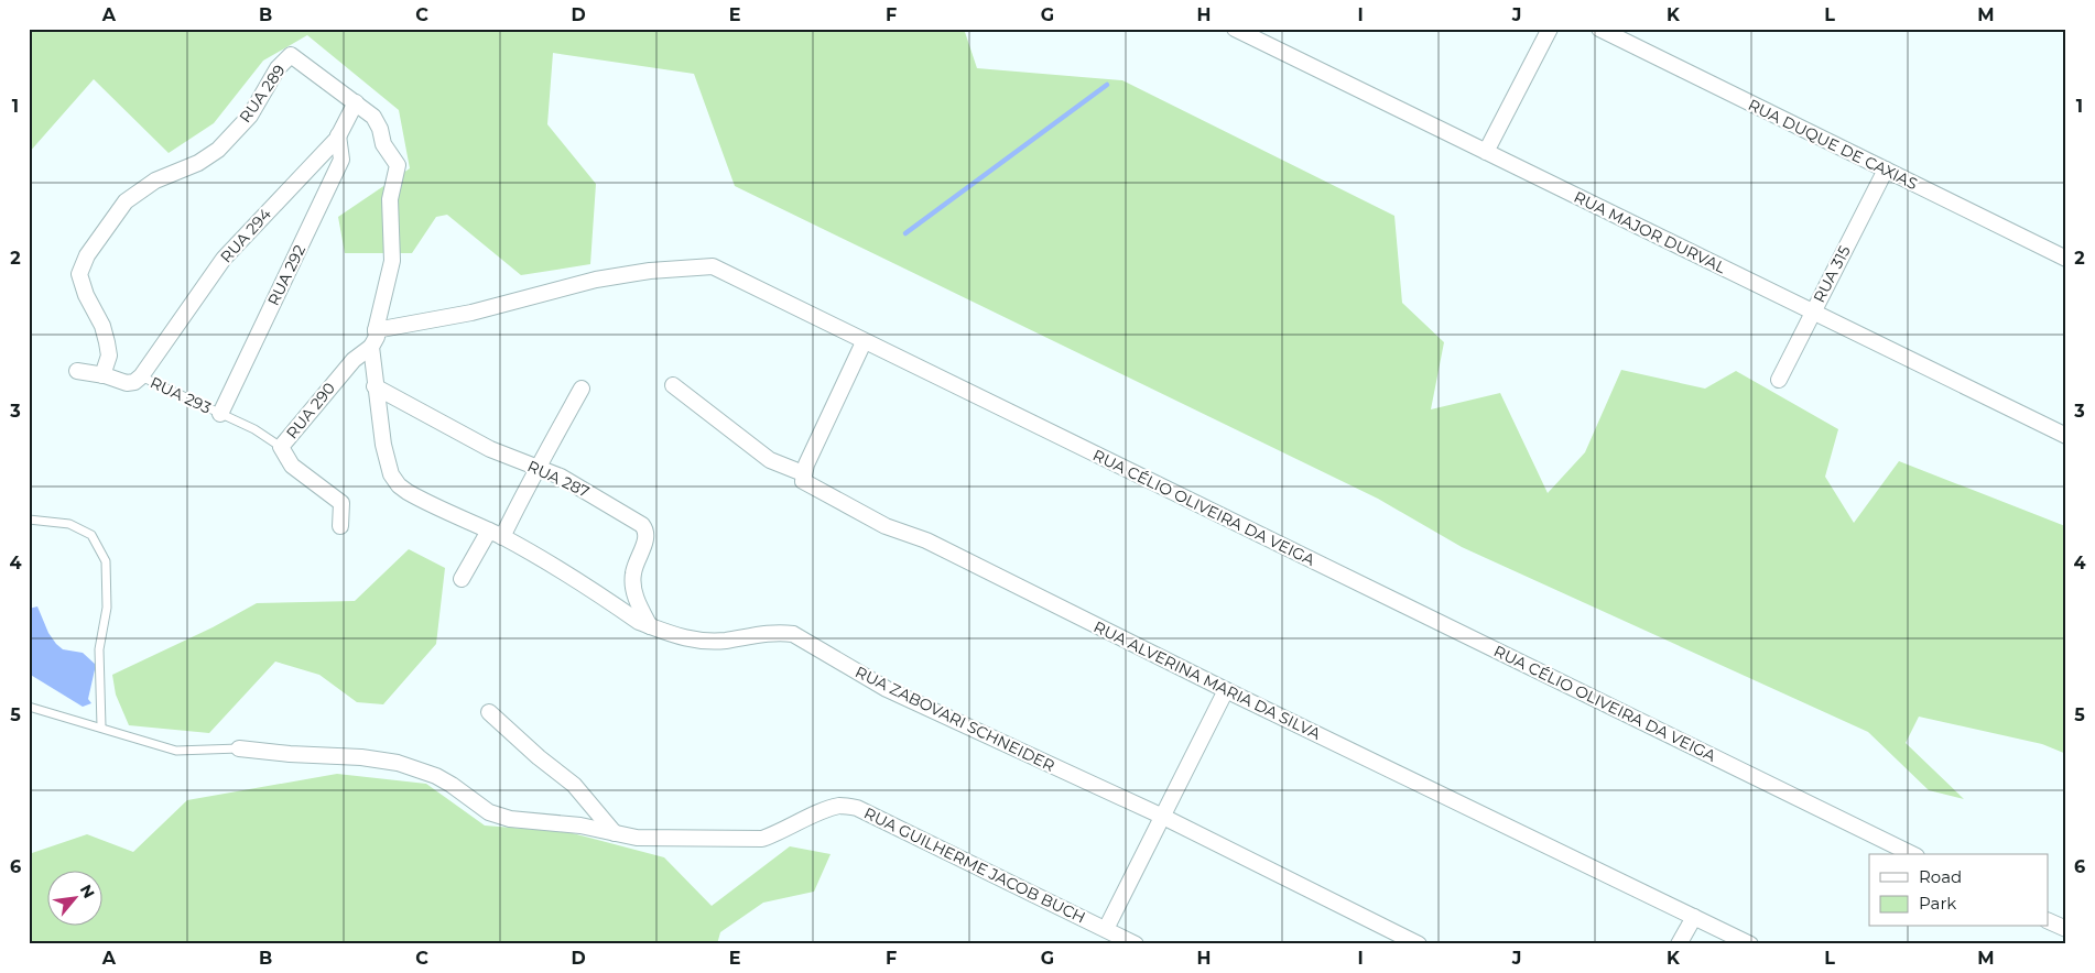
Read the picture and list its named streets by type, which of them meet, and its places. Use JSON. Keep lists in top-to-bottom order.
{
  "streets": {
    "street": [
      "RUA 289",
      "RUA DUQUE DE CAXIAS",
      "RUA MAJOR DURVAL",
      "RUA 294",
      "RUA 315",
      "RUA 292",
      "RUA 290",
      "RUA 287",
      "RUA CÉLIO OLIVEIRA DA VEIGA",
      "RUA ALVERINA MARIA DA SILVA",
      "RUA ZABOVARI SCHNEIDER",
      "RUA GUILHERME JACOB BUCH"
    ],
    "lane": ["RUA 293"]
  },
  "crossings": [
    ["RUA 289", "RUA 294"],
    ["RUA 289", "RUA CÉLIO OLIVEIRA DA VEIGA"],
    ["RUA 289", "RUA ZABOVARI SCHNEIDER"],
    ["RUA DUQUE DE CAXIAS", "RUA 315"],
    ["RUA MAJOR DURVAL", "RUA 315"],
    ["RUA 294", "RUA 292"],
    ["RUA 294", "RUA 293"],
    ["RUA 292", "RUA 293"],
    ["RUA 293", "RUA 290"],
    ["RUA 290", "RUA ZABOVARI SCHNEIDER"],
    ["RUA 287", "RUA ZABOVARI SCHNEIDER"],
    ["RUA CÉLIO OLIVEIRA DA VEIGA", "RUA ZABOVARI SCHNEIDER"]
  ],
  "legend": ["Road", "Park"],
  "north": "top right",
  "grid": {
    "columns": [
      "A",
      "B",
      "C",
      "D",
      "E",
      "F",
      "G",
      "H",
      "I",
      "J",
      "K",
      "L",
      "M"
    ],
    "rows": [
      "1",
      "2",
      "3",
      "4",
      "5",
      "6"
    ]
  }
}
